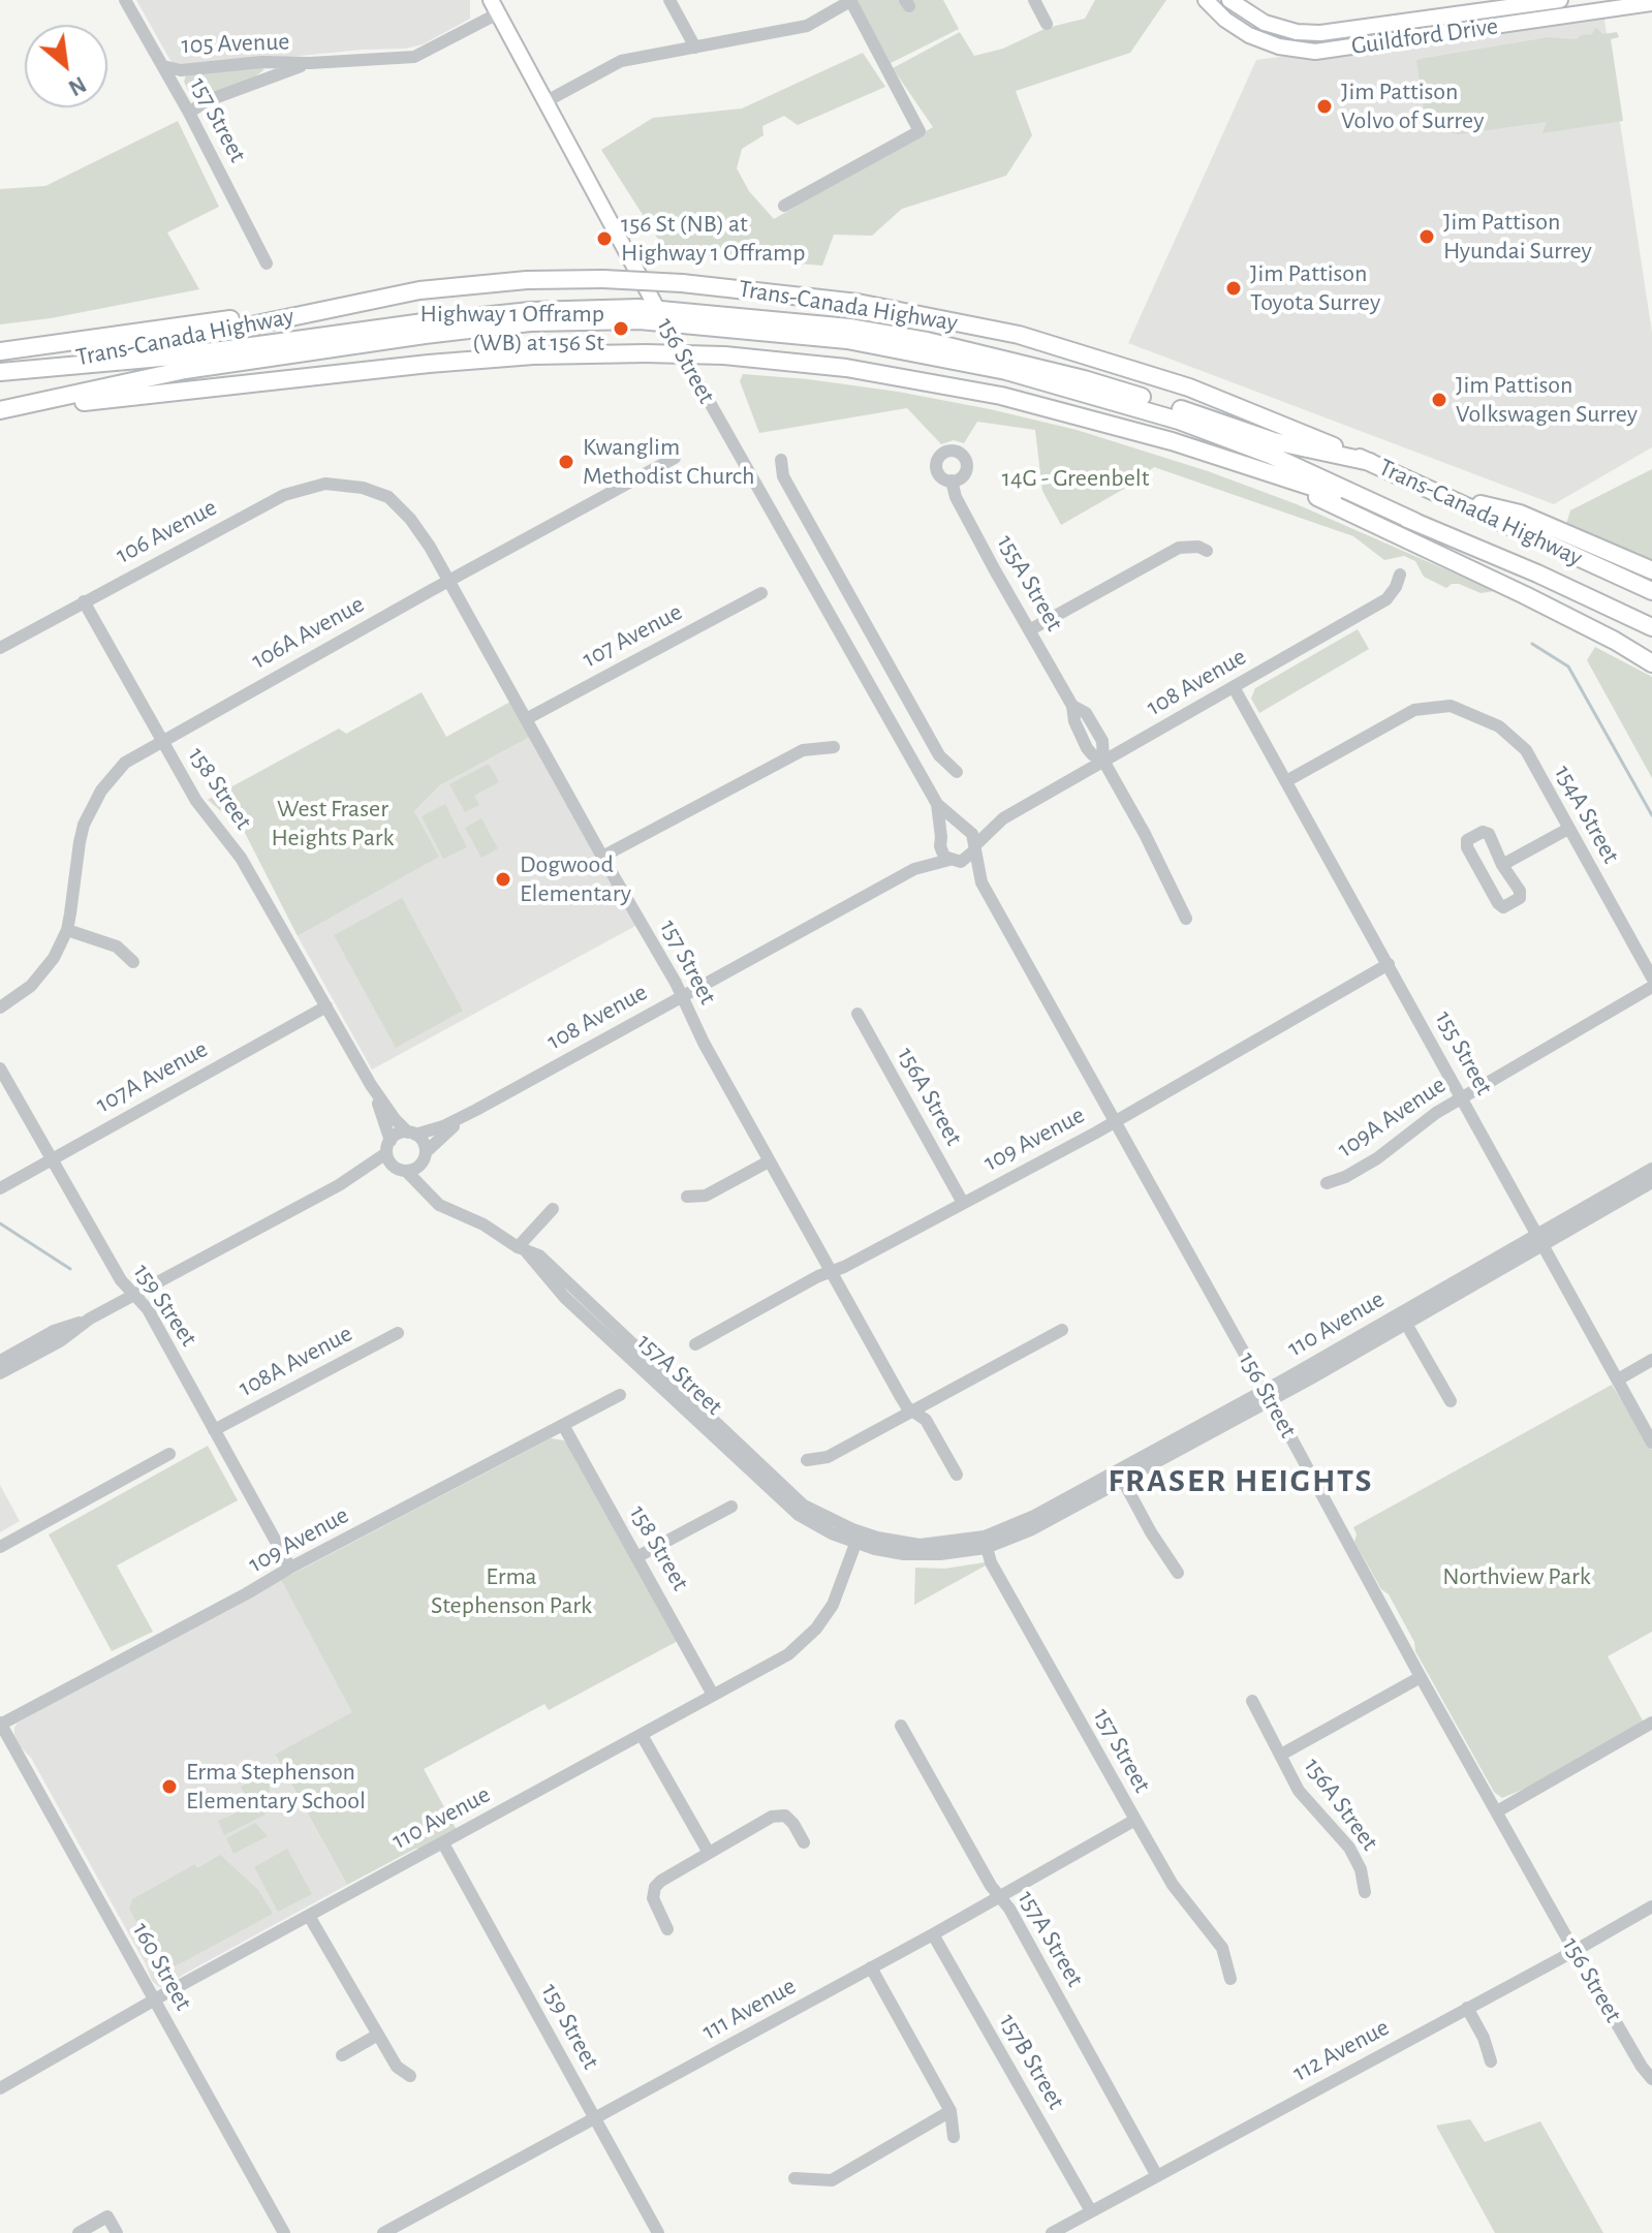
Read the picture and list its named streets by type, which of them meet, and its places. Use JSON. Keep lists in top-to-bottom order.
{
  "streets": {
    "highway": ["Trans-Canada Highway"],
    "main road": ["Guildford Drive", "156 Street"],
    "street": [
      "105 Avenue",
      "157 Street",
      "106 Avenue",
      "155A Street",
      "106A Avenue",
      "107 Avenue",
      "108 Avenue",
      "158 Street",
      "154A Street",
      "155 Street",
      "107A Avenue",
      "156A Street",
      "109A Avenue",
      "109 Avenue",
      "159 Street",
      "110 Avenue",
      "108A Avenue",
      "157A Street",
      "160 Street",
      "111 Avenue",
      "112 Avenue",
      "157B Street"
    ]
  },
  "crossings": [
    ["105 Avenue", "157 Street"],
    ["105 Avenue", "156 Street"],
    ["157 Street", "106 Avenue"],
    ["157 Street", "106A Avenue"],
    ["157 Street", "107 Avenue"],
    ["157 Street", "108 Avenue"],
    ["157 Street", "109 Avenue"],
    ["157 Street", "110 Avenue"],
    ["157 Street", "111 Avenue"],
    ["156 Street", "108 Avenue"],
    ["156 Street", "109 Avenue"],
    ["156 Street", "110 Avenue"],
    ["156 Street", "112 Avenue"],
    ["106 Avenue", "158 Street"],
    ["155A Street", "108 Avenue"],
    ["106A Avenue", "158 Street"],
    ["108 Avenue", "158 Street"],
    ["108 Avenue", "155 Street"],
    ["108 Avenue", "157A Street"],
    ["158 Street", "107A Avenue"],
    ["158 Street", "109 Avenue"],
    ["158 Street", "110 Avenue"],
    ["158 Street", "157A Street"],
    ["154A Street", "155 Street"],
    ["155 Street", "109A Avenue"],
    ["155 Street", "109 Avenue"],
    ["155 Street", "110 Avenue"],
    ["107A Avenue", "159 Street"],
    ["156A Street", "109 Avenue"],
    ["109 Avenue", "159 Street"],
    ["109 Avenue", "160 Street"],
    ["159 Street", "110 Avenue"],
    ["159 Street", "108A Avenue"],
    ["159 Street", "111 Avenue"],
    ["110 Avenue", "157A Street"],
    ["110 Avenue", "160 Street"],
    ["157A Street", "111 Avenue"],
    ["157A Street", "112 Avenue"],
    ["111 Avenue", "157B Street"],
    ["112 Avenue", "157B Street"]
  ],
  "districts": ["FRASER HEIGHTS"],
  "parks": [
    "14G - Greenbelt",
    "West Fraser Heights Park",
    "Erma Stephenson Park",
    "Northview Park"
  ],
  "places": [
    "Jim Pattison Volvo of Surrey",
    "Jim Pattison Hyundai Surrey",
    "156 St (NB) at Highway 1 Offramp",
    "Jim Pattison Toyota Surrey",
    "Highway 1 Offramp (WB) at 156 St",
    "Jim Pattison Volkswagen Surrey",
    "Kwanglim Methodist Church",
    "Dogwood Elementary",
    "Erma Stephenson Elementary School"
  ],
  "north": "bottom right"
}
